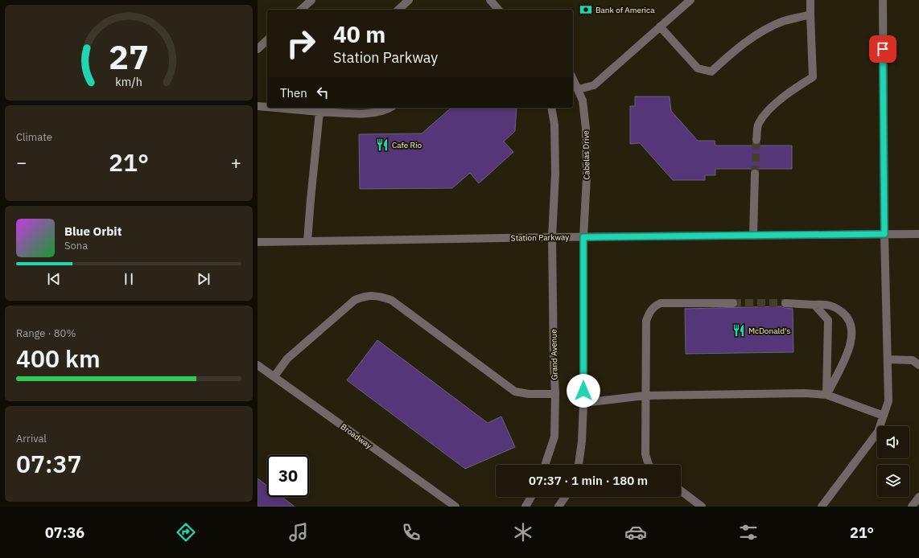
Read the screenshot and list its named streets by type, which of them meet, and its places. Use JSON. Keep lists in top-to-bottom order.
{
  "streets": {
    "street": [
      "Cabelas Drive",
      "Station Parkway",
      "Grand Avenue",
      "Broadway"
    ]
  },
  "crossings": [
    ["Cabelas Drive", "Station Parkway"],
    ["Station Parkway", "Grand Avenue"]
  ],
  "places": {
    "bank": ["Bank of America"],
    "restaurant": ["Cafe Rio", "McDonald's"]
  },
  "page": {
    "turn": ["40 m", "Station Parkway"],
    "then": "Then",
    "tile": [
      "Climate",
      ["Range · 80%", "400 km"],
      ["Arrival", "07:37"]
    ],
    "heat": ["−", "21°", "+"],
    "song": ["Blue Orbit", "Sona"],
    "limit": "30",
    "trip": "07:37 · 1 min · 180 m",
    "tabs": ["07:36", "21°"],
    "gauge": ["27", "km/h"]
  }
}
